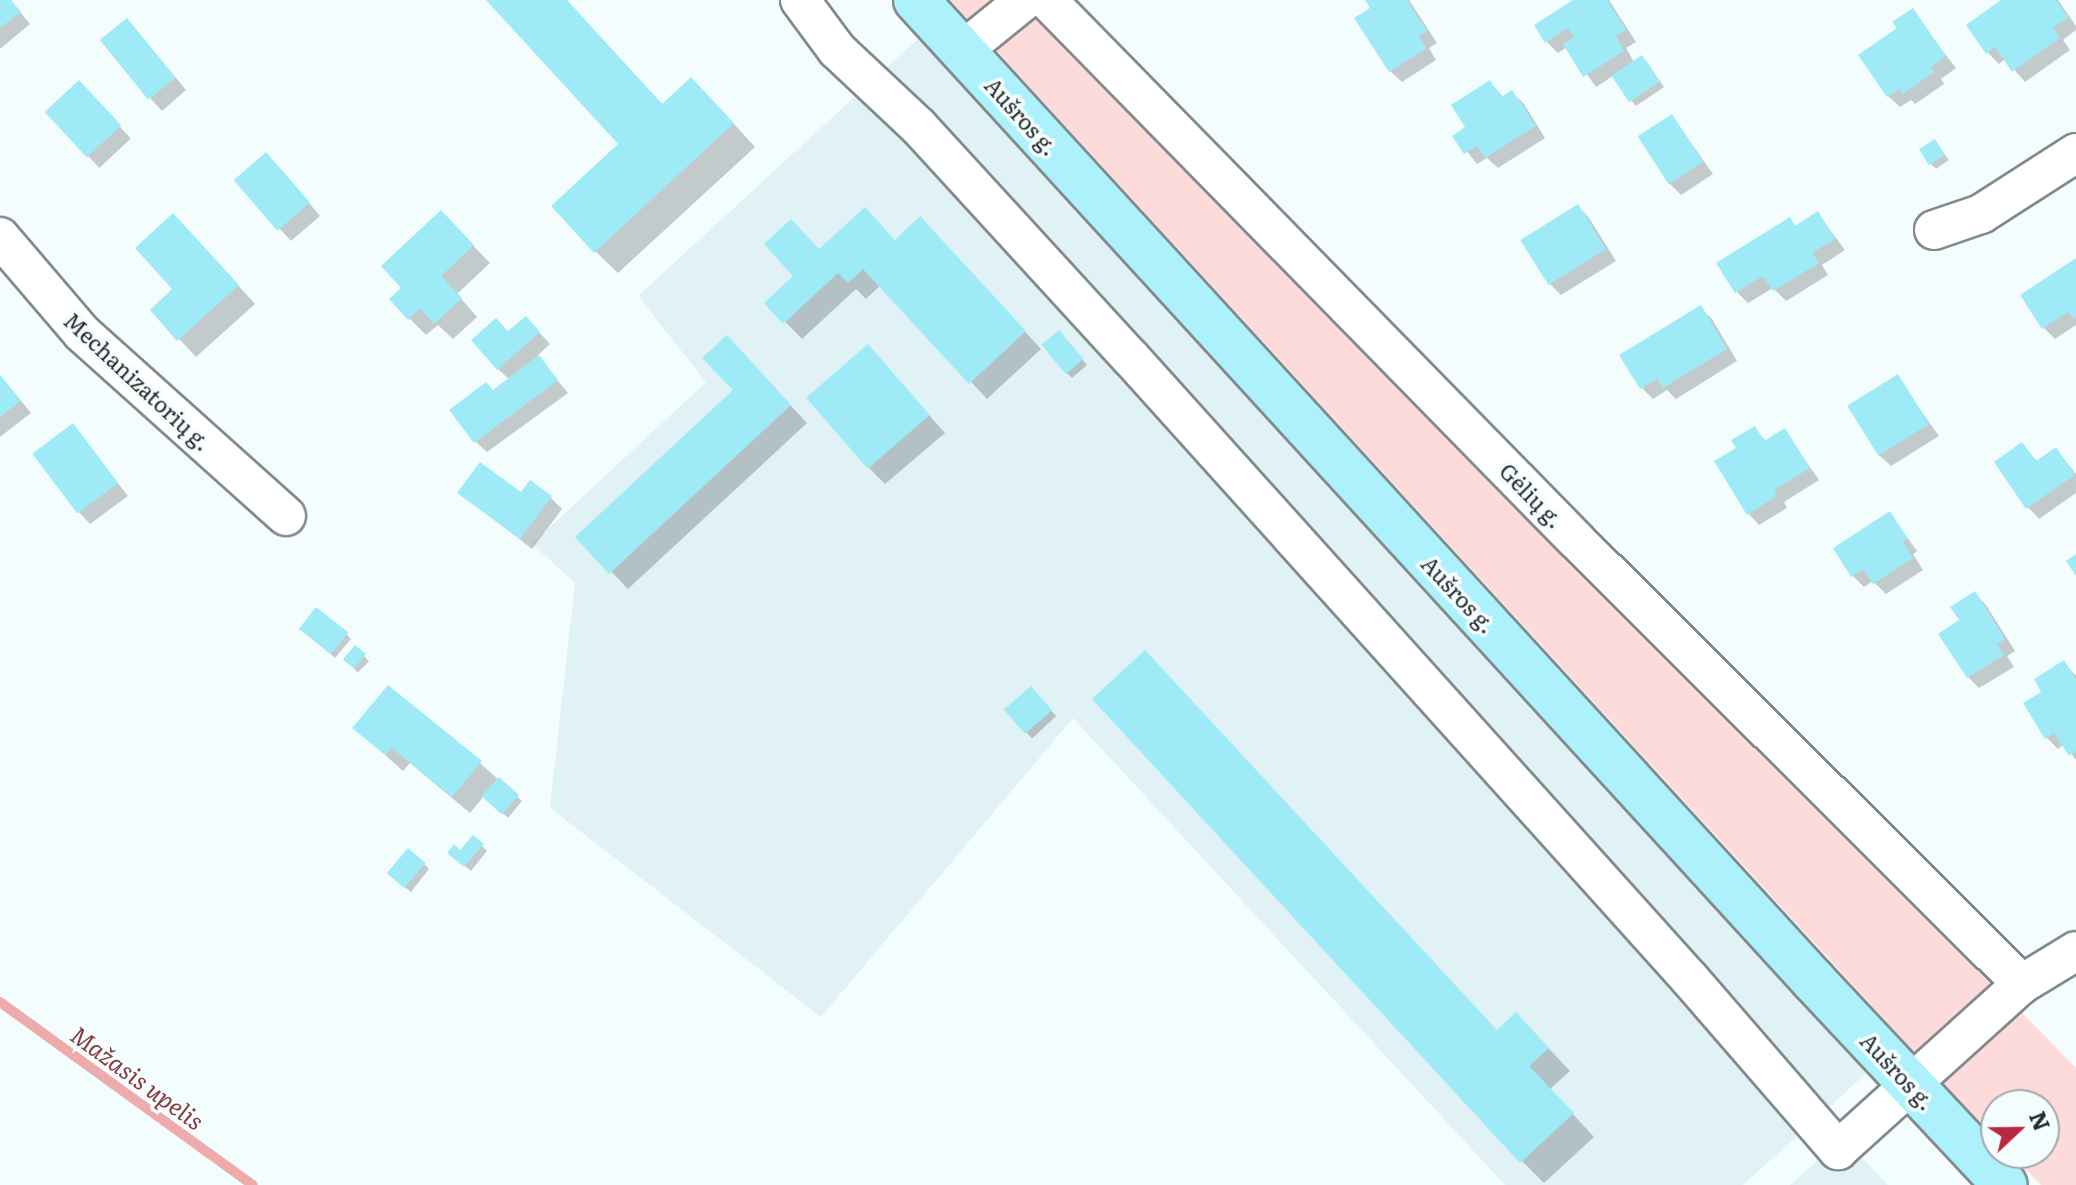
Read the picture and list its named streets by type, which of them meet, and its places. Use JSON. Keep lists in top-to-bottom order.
{
  "streets": {
    "main road": ["Aušros g."],
    "street": ["Mechanizatorių g.", "Gėlių g."]
  },
  "water": ["Mažasis upelis"],
  "north": "right"
}
